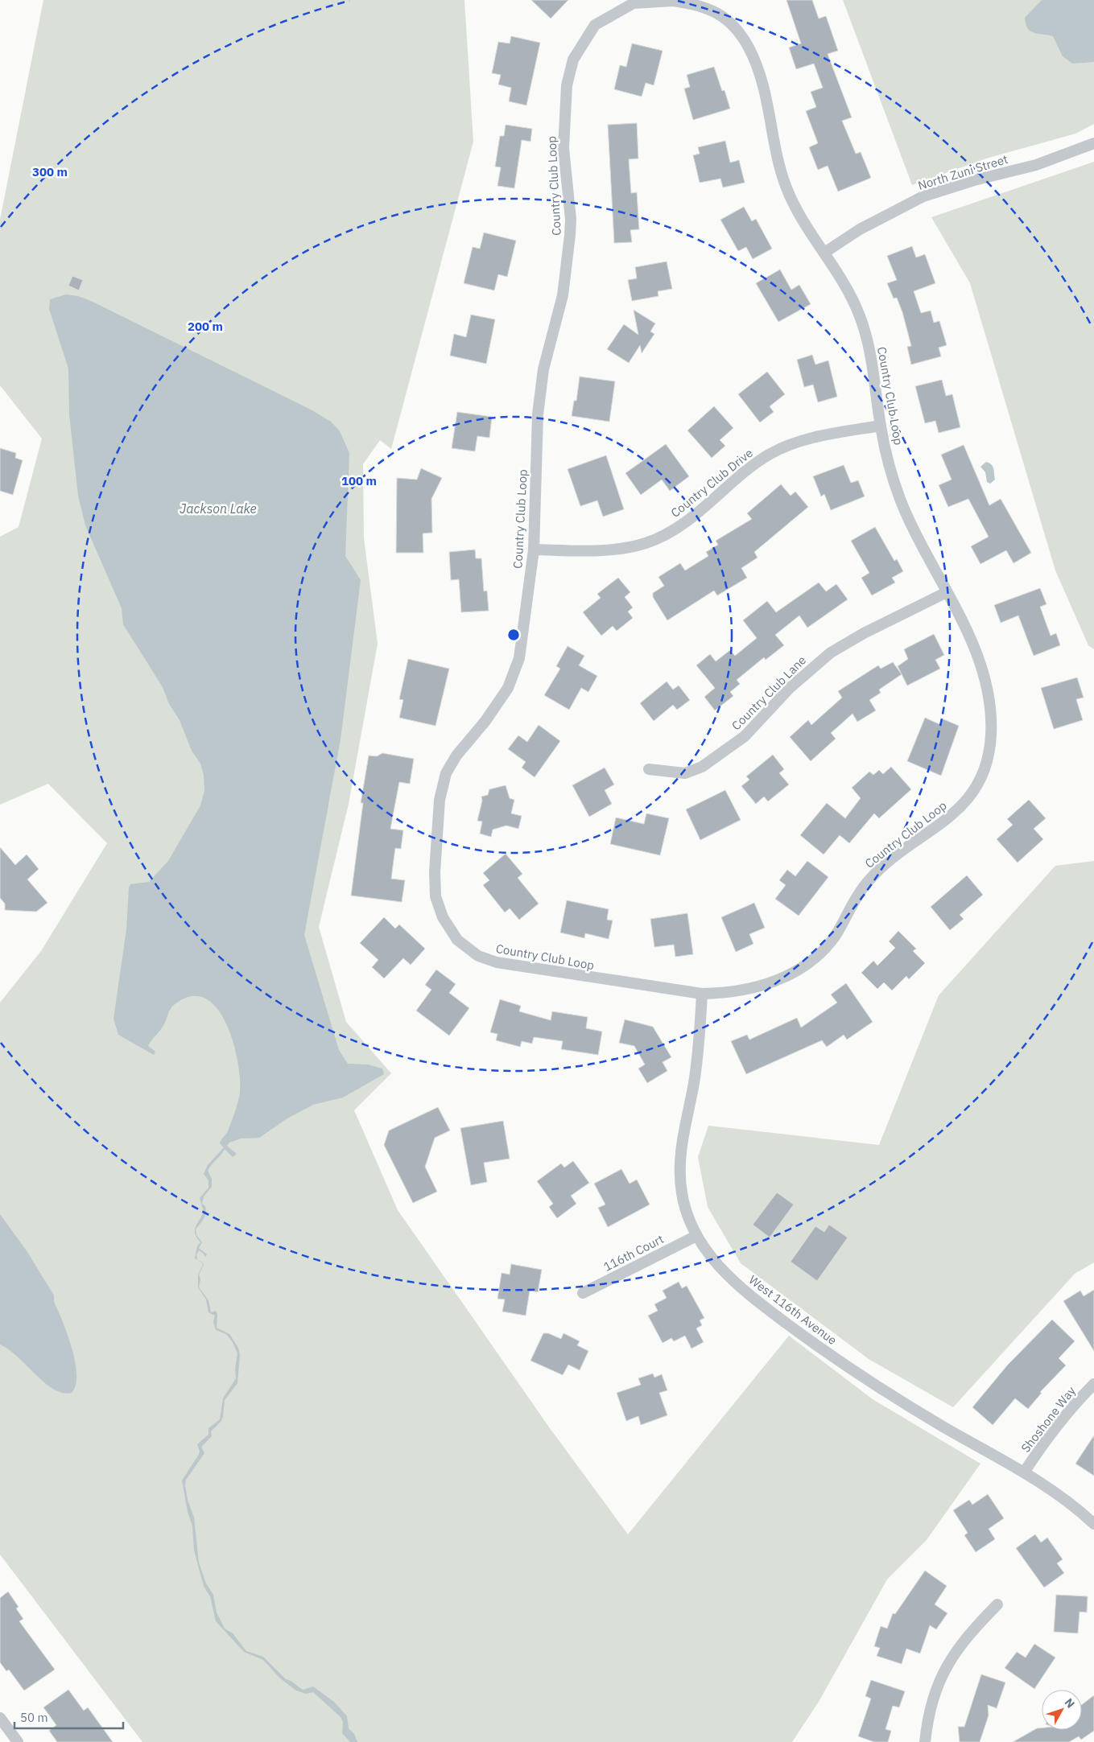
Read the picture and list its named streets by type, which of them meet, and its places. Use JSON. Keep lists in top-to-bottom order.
{
  "streets": {
    "street": [
      "North Zuni Street",
      "Country Club Loop",
      "Country Club Drive",
      "Country Club Lane",
      "116th Court",
      "West 116th Avenue",
      "Shoshone Way"
    ]
  },
  "crossings": [
    ["North Zuni Street", "Country Club Loop"],
    ["Country Club Loop", "Country Club Drive"],
    ["Country Club Loop", "Country Club Lane"],
    ["Country Club Loop", "West 116th Avenue"],
    ["116th Court", "West 116th Avenue"],
    ["West 116th Avenue", "Shoshone Way"]
  ],
  "water": ["Jackson Lake"],
  "scale_bar": "50 m",
  "north": "top right",
  "rings": ["300 m", "200 m", "100 m"]
}
